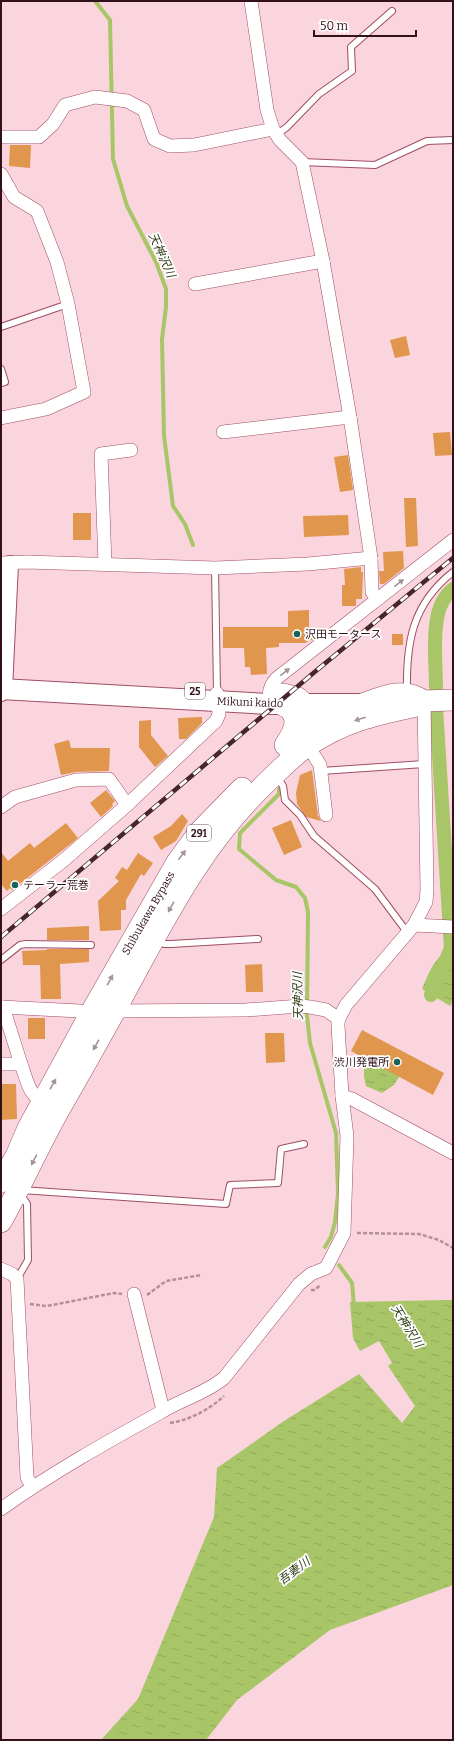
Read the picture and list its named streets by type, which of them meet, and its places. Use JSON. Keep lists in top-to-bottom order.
{
  "streets": {
    "highway": ["291", "Shibukawa Bypass"],
    "main road": ["25", "Mikuni kaido"]
  },
  "crossings": [
    ["Mikuni kaido", "291"],
    ["Mikuni kaido", "Shibukawa Bypass"],
    ["291", "Shibukawa Bypass"]
  ],
  "water": ["天神沢川", "吾妻川"],
  "places": ["沢田モータース", "テーラー荒巻", "渋川発電所"],
  "scale_bar": "50 m"
}
